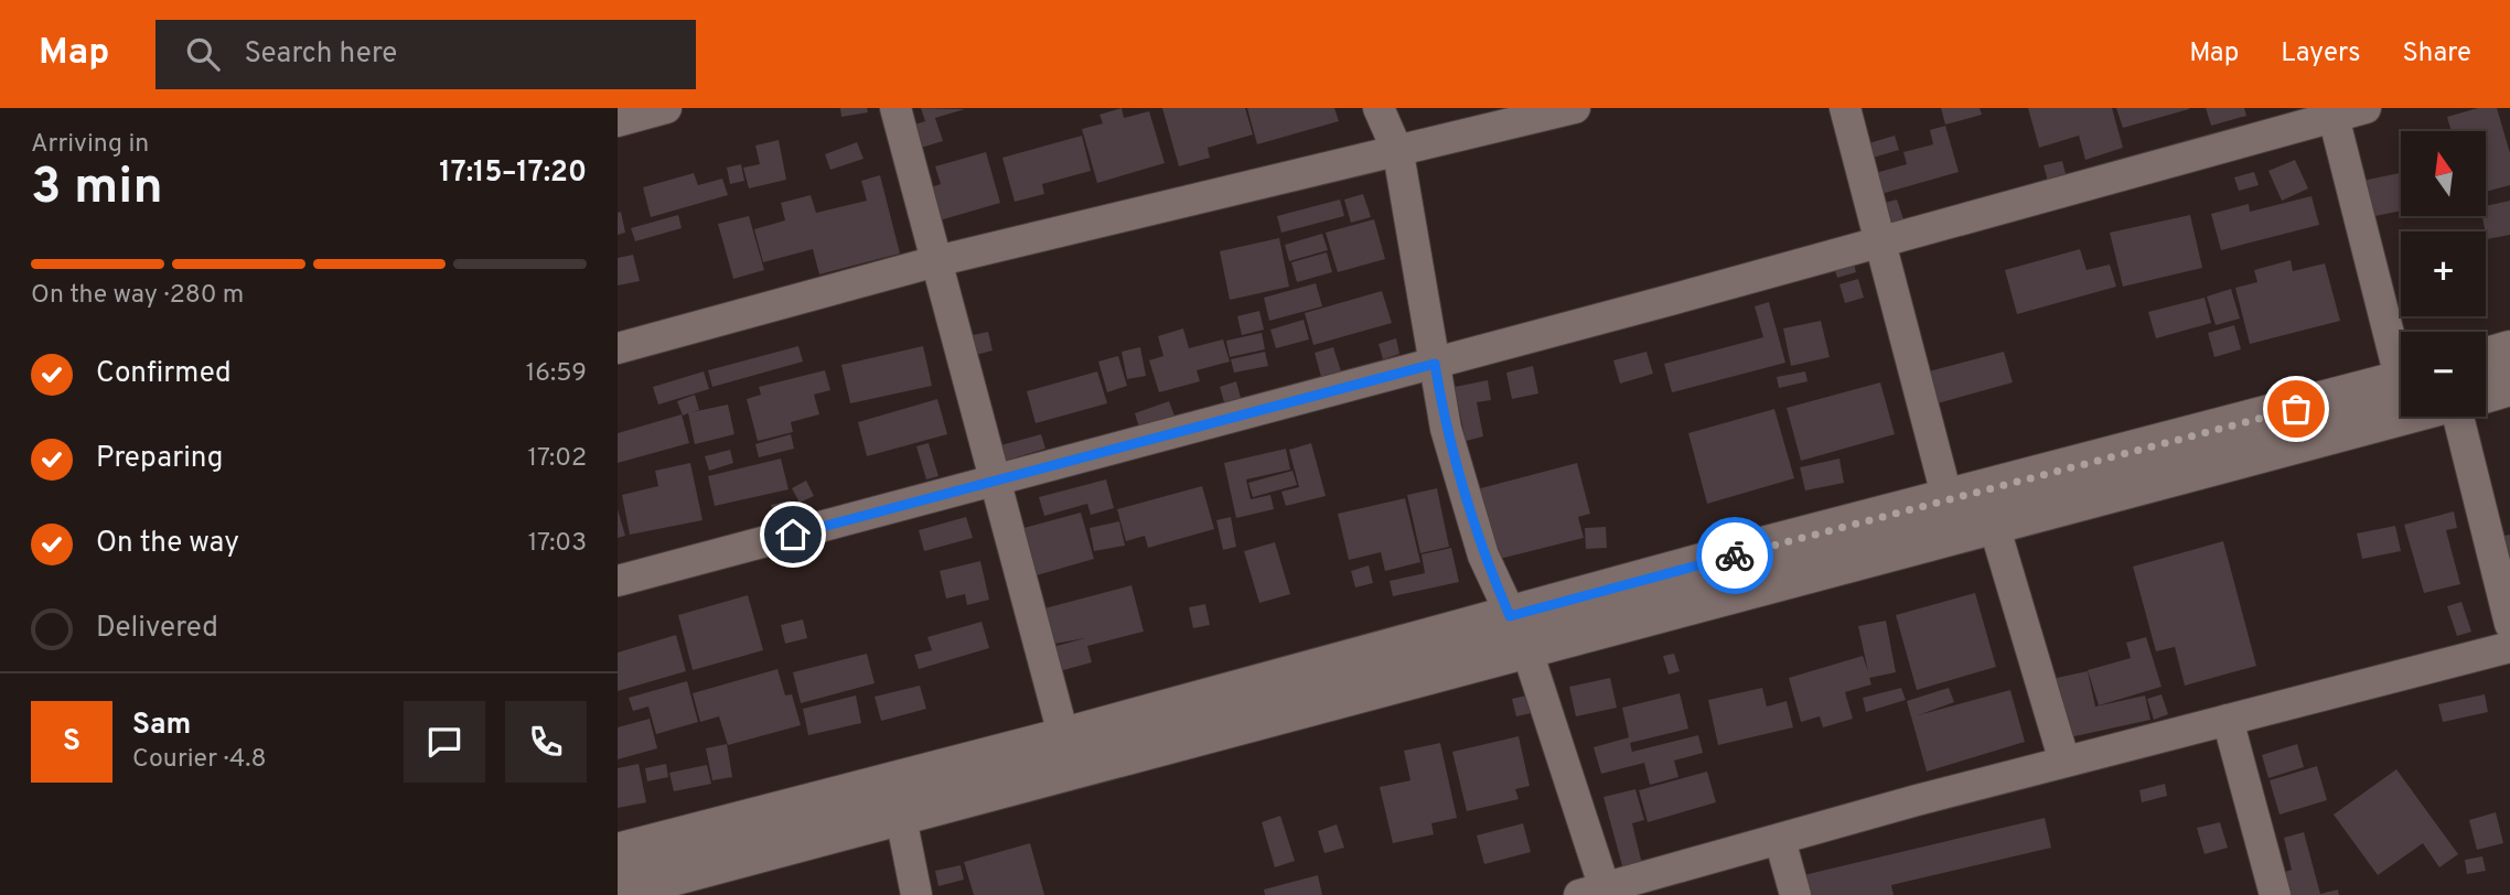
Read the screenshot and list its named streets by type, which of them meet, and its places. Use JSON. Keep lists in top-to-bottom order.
{
  "north": "top",
  "page": {
    "header": "Map",
    "search": "Search here",
    "nav": ["Map", "Layers", "Share"],
    "heading": ["3 min", "Arriving in", "17:15–17:20"],
    "panel": ["Sam", "Courier · 4.8"],
    "map_buttons": ["+", "−"],
    "bar": "On the way · 280 m",
    "list": [
      ["Confirmed", "16:59"],
      ["Preparing", "17:02"],
      ["On the way", "17:03"],
      "Delivered"
    ],
    "round": "S"
  }
}
